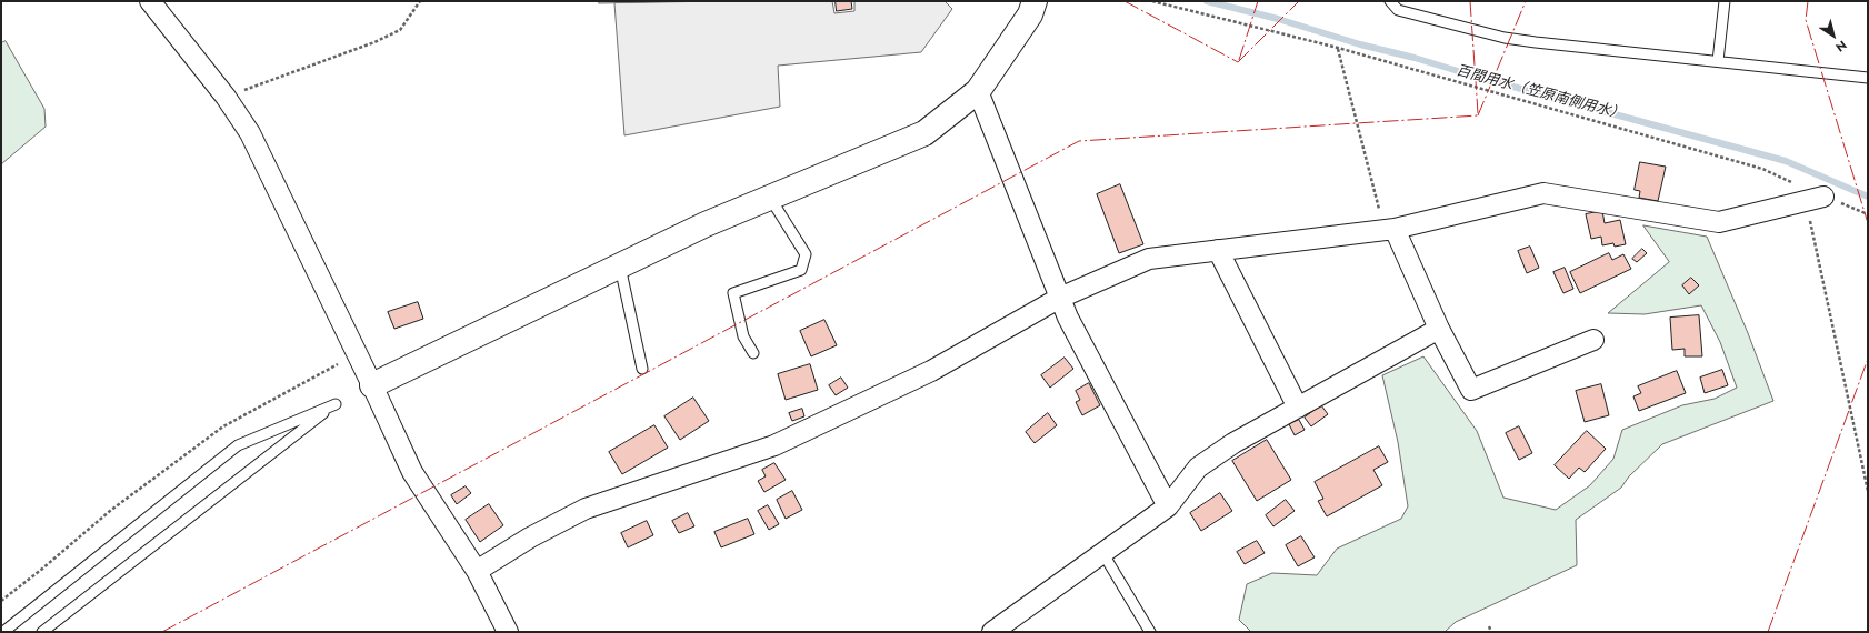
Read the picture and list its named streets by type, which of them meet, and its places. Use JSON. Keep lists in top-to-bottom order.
{
  "water": ["百間用水（笠原南側用水）"],
  "north": "bottom right"
}
